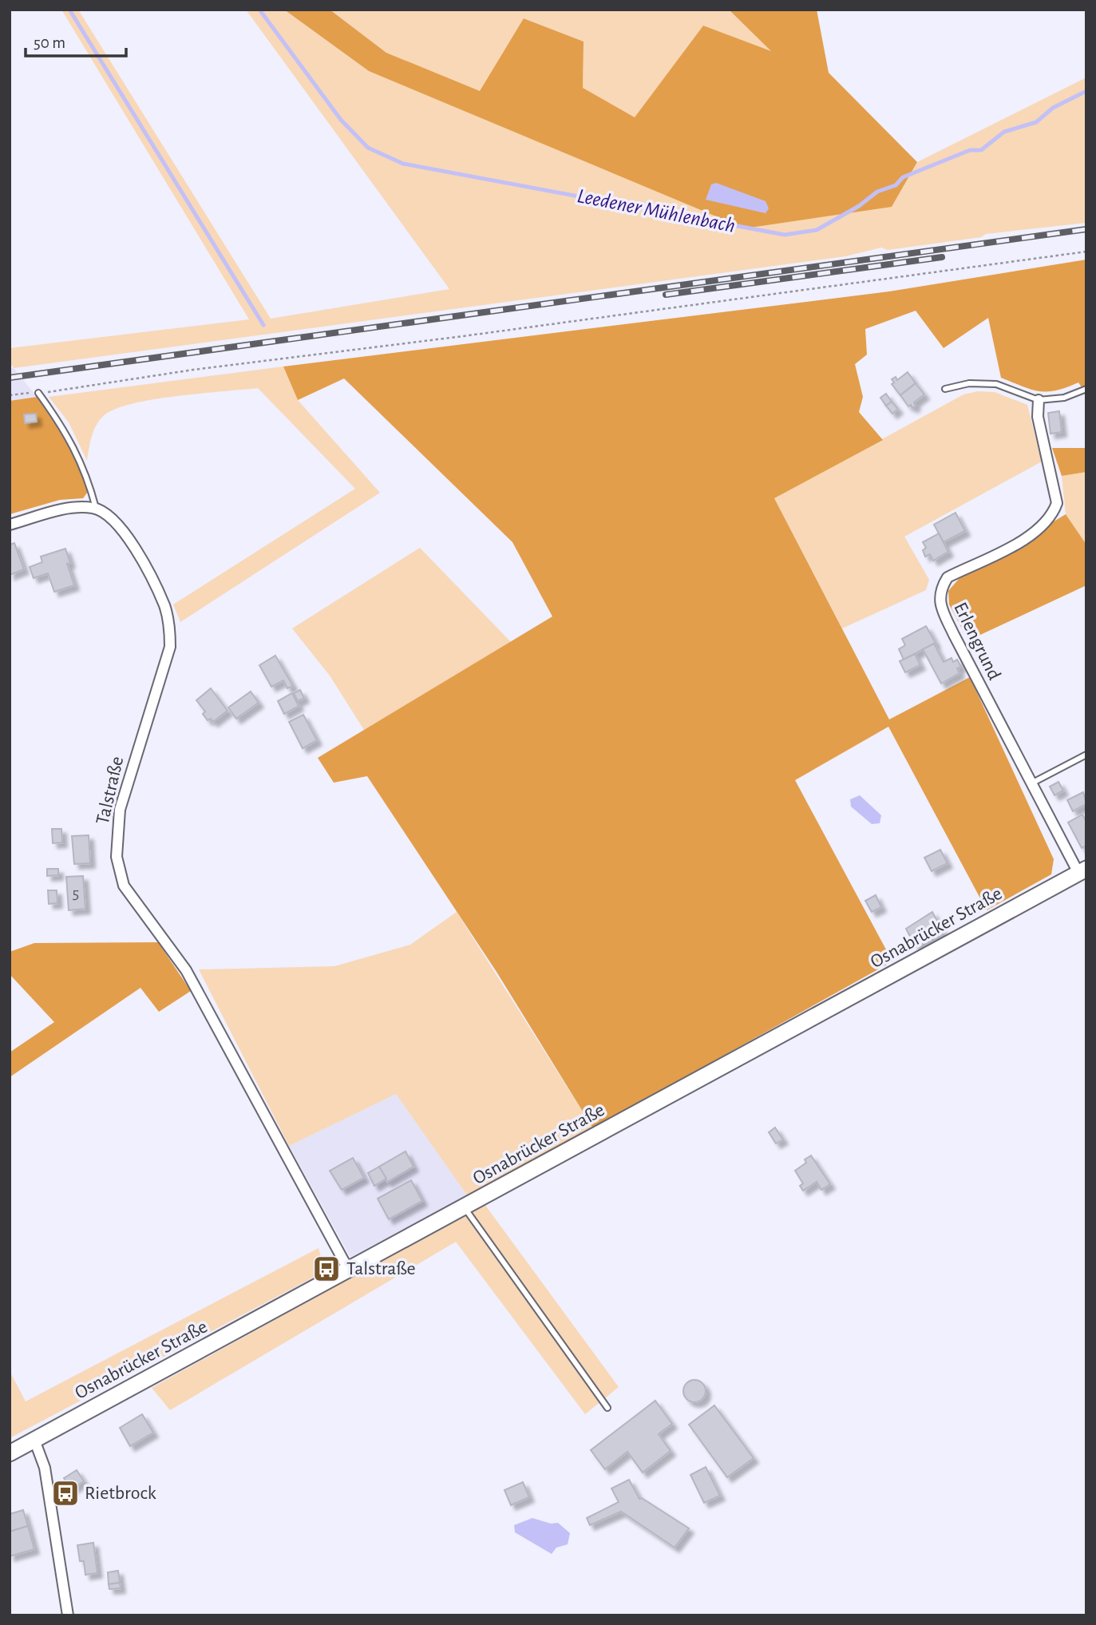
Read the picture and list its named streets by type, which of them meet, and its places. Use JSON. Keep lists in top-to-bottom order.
{
  "streets": {
    "main road": ["Osnabrücker Straße"],
    "street": ["Erlengrund", "Talstraße"]
  },
  "crossings": [
    ["Erlengrund", "Osnabrücker Straße"],
    ["Talstraße", "Osnabrücker Straße"]
  ],
  "water": ["Leedener Mühlenbach"],
  "places": {
    "bus stop": ["Talstraße", "Rietbrock"]
  },
  "house_numbers": ["5"],
  "scale_bar": "50 m"
}
